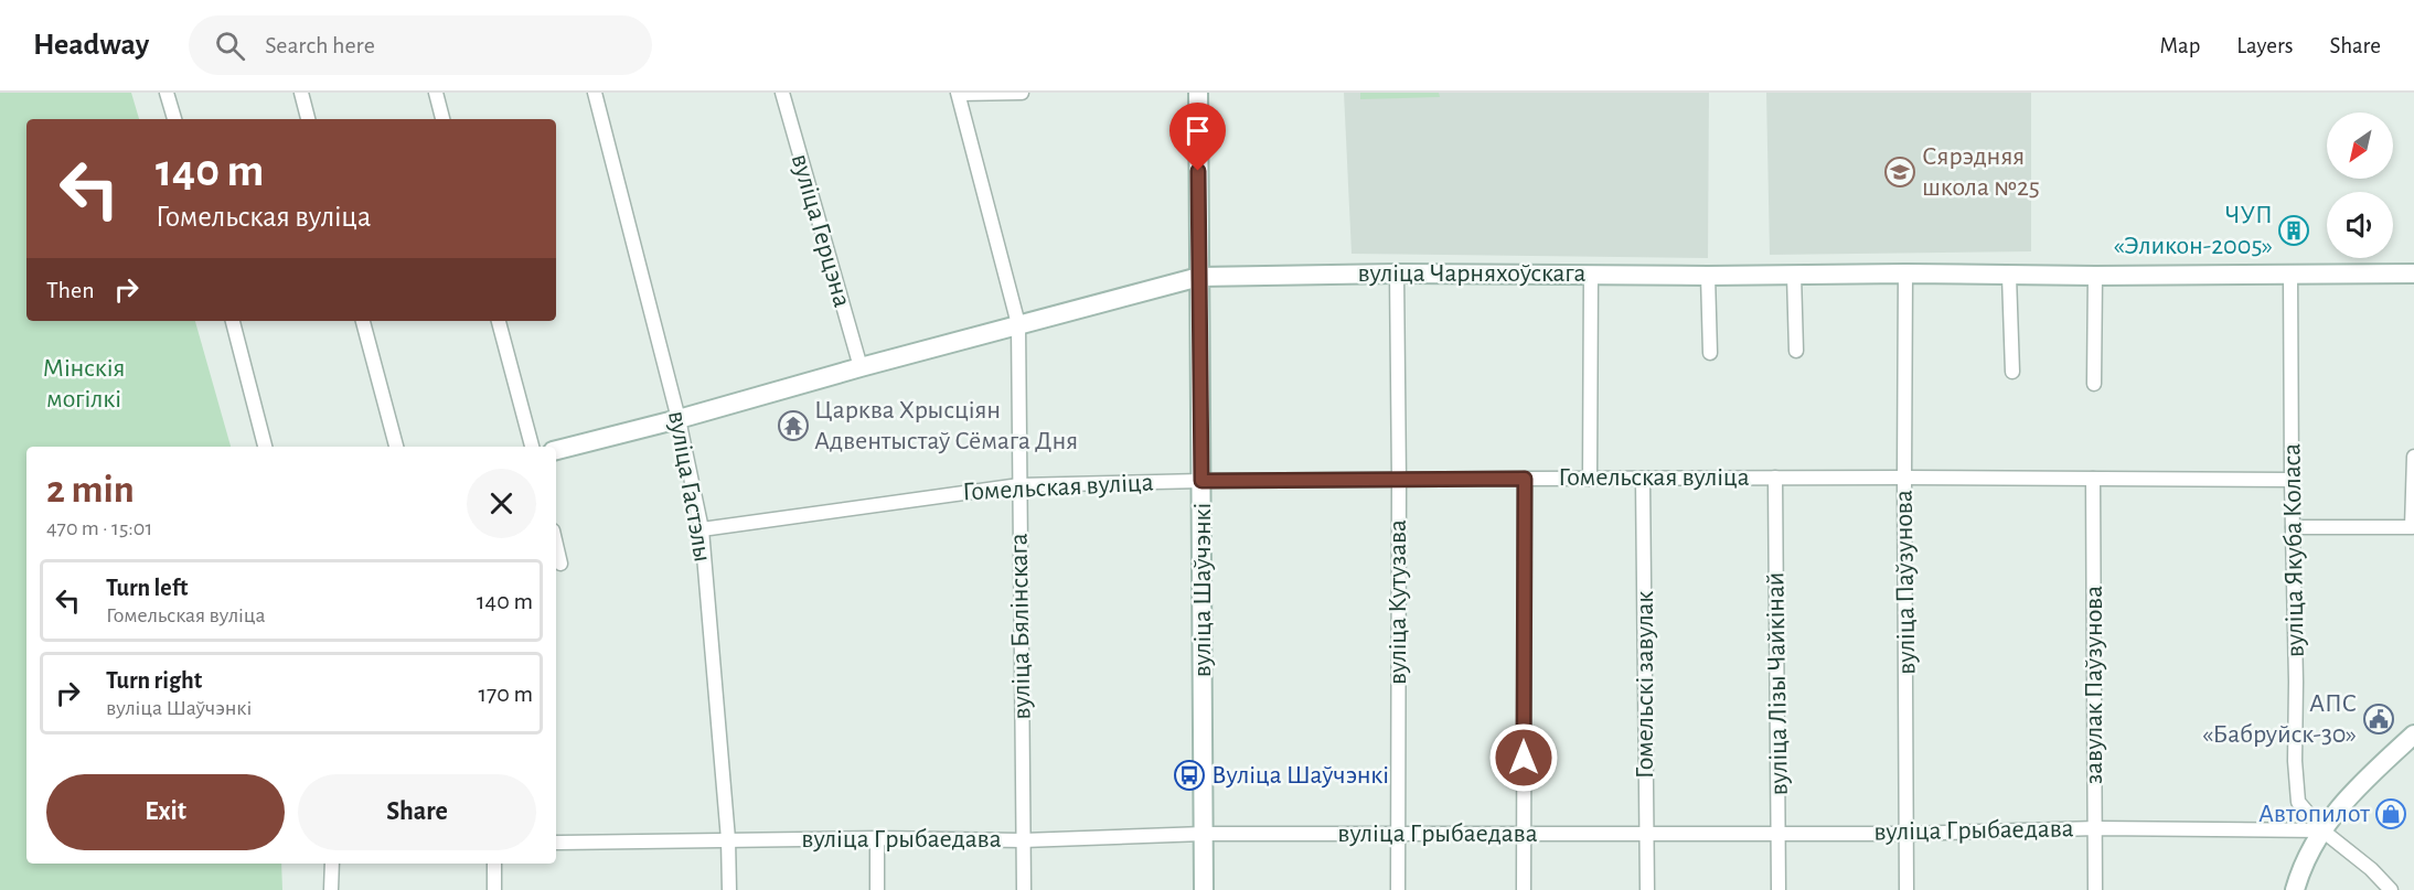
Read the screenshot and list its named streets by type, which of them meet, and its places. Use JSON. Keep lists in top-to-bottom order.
{
  "streets": {
    "street": [
      "вуліца Герцэна",
      "вуліца Чарняхоўскага",
      "Гомельская вуліца",
      "вуліца Гастэлы",
      "вуліца Якуба Коласа",
      "вуліца Паўзунова",
      "вуліца Шаўчэнкі",
      "вуліца Кутузава",
      "вуліца Бялінскага",
      "вуліца Лізы Чайкінай",
      "Гомельскі завулак",
      "завулак Паўзунова",
      "вуліца Грыбаедава"
    ]
  },
  "crossings": [
    ["вуліца Герцэна", "вуліца Чарняхоўскага"],
    ["вуліца Чарняхоўскага", "вуліца Гастэлы"],
    ["вуліца Чарняхоўскага", "вуліца Якуба Коласа"],
    ["вуліца Чарняхоўскага", "вуліца Паўзунова"],
    ["вуліца Чарняхоўскага", "вуліца Шаўчэнкі"],
    ["вуліца Чарняхоўскага", "вуліца Кутузава"],
    ["вуліца Чарняхоўскага", "вуліца Бялінскага"],
    ["Гомельская вуліца", "вуліца Гастэлы"],
    ["Гомельская вуліца", "вуліца Якуба Коласа"],
    ["Гомельская вуліца", "вуліца Паўзунова"],
    ["Гомельская вуліца", "вуліца Шаўчэнкі"],
    ["Гомельская вуліца", "вуліца Кутузава"],
    ["Гомельская вуліца", "вуліца Бялінскага"],
    ["Гомельская вуліца", "вуліца Лізы Чайкінай"],
    ["Гомельская вуліца", "Гомельскі завулак"],
    ["Гомельская вуліца", "завулак Паўзунова"],
    ["вуліца Гастэлы", "вуліца Грыбаедава"],
    ["вуліца Якуба Коласа", "вуліца Грыбаедава"],
    ["вуліца Паўзунова", "вуліца Грыбаедава"],
    ["вуліца Шаўчэнкі", "вуліца Грыбаедава"],
    ["вуліца Кутузава", "вуліца Грыбаедава"],
    ["вуліца Бялінскага", "вуліца Грыбаедава"],
    ["вуліца Лізы Чайкінай", "вуліца Грыбаедава"],
    ["Гомельскі завулак", "вуліца Грыбаедава"],
    ["завулак Паўзунова", "вуліца Грыбаедава"]
  ],
  "parks": ["Мінскія могілкі"],
  "places": {
    "school or university": ["Сярэдняя школа №25"],
    "building": ["ЧУП «Эликон-2005»"],
    "temple": ["Царква Хрысціян Адвентыстаў Сёмага Дня"],
    "public building": ["АПС «Бабруйск-30»"],
    "bus stop": ["Вуліца Шаўчэнкі"],
    "shop": ["Автопилот"]
  },
  "north": "bottom left",
  "page": {
    "header": "Headway",
    "search": "Search here",
    "nav": ["Map", "Layers", "Share"],
    "turn": ["140 m", "Гомельская вуліца"],
    "then": "Then",
    "heading": ["2 min", "470 m · 15:01"],
    "list": [
      {
        "name": "Turn left",
        "note": "Гомельская вуліца",
        "value": "140 m"
      },
      {
        "name": "Turn right",
        "note": "вуліца Шаўчэнкі",
        "value": "170 m"
      }
    ],
    "buttons": ["Exit", "Share"]
  }
}
